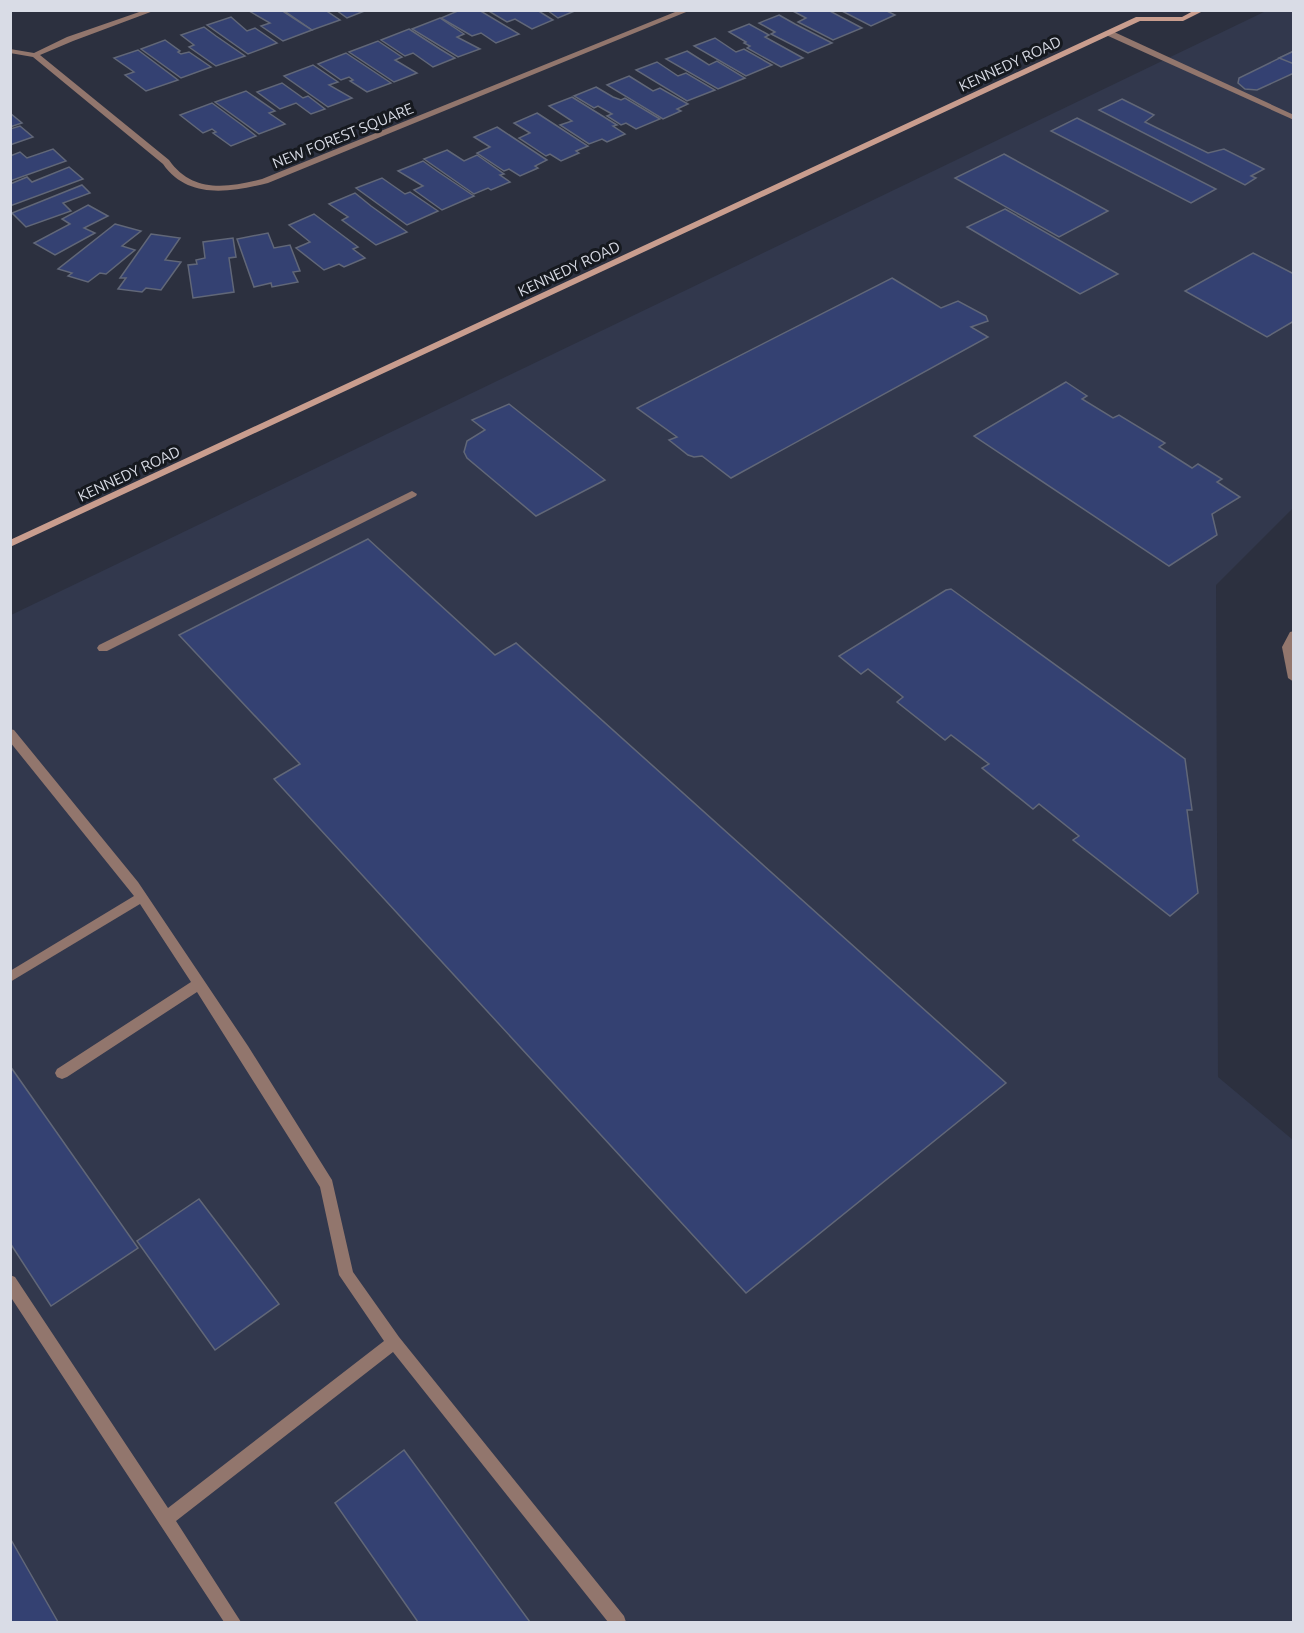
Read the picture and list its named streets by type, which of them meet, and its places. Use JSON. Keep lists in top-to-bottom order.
{
  "streets": {
    "main road": ["KENNEDY ROAD"],
    "street": ["NEW FOREST SQUARE"]
  }
}
